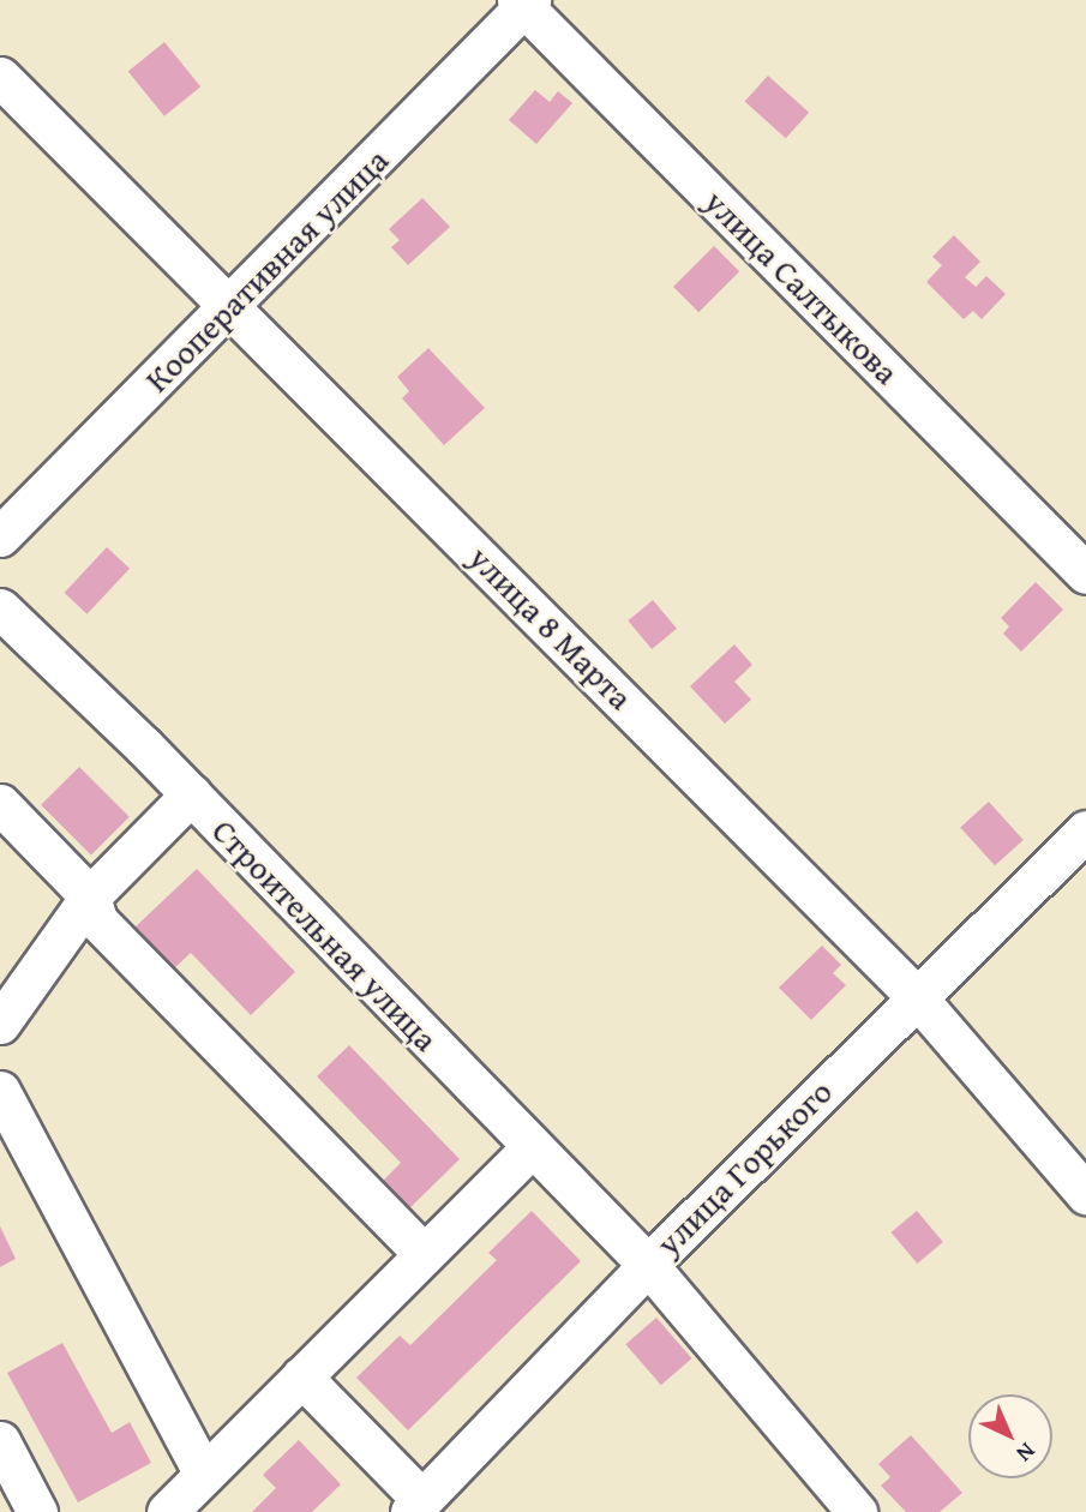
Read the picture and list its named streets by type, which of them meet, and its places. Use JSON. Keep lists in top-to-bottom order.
{
  "streets": {
    "street": [
      "Кооперативная улица",
      "улица Салтыкова",
      "улица 8 Марта",
      "Строительная улица",
      "улица Горького"
    ]
  },
  "crossings": [
    ["Кооперативная улица", "улица Салтыкова"],
    ["Кооперативная улица", "улица 8 Марта"],
    ["улица 8 Марта", "улица Горького"],
    ["Строительная улица", "улица Горького"]
  ],
  "north": "bottom right"
}
